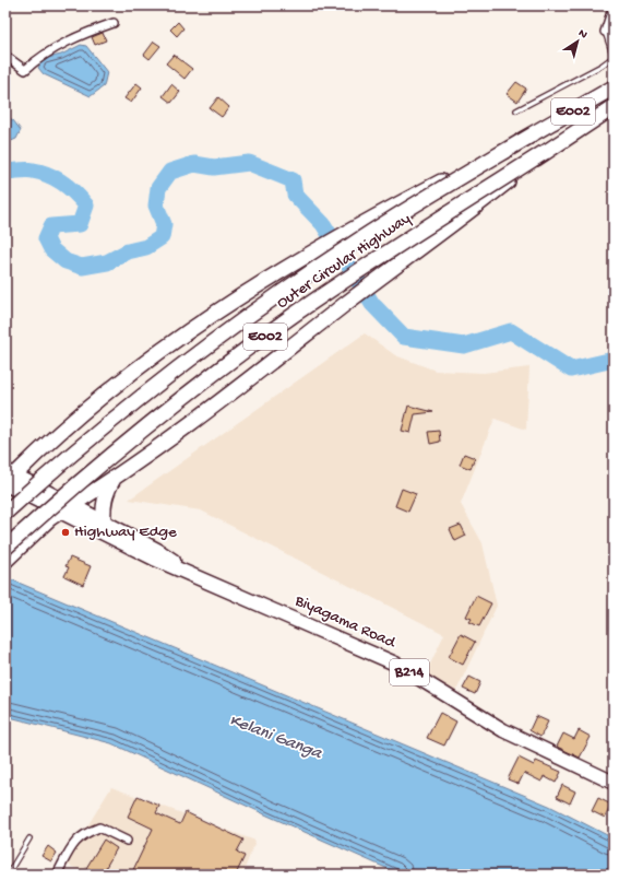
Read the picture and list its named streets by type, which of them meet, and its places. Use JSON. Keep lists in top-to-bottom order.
{
  "streets": {
    "highway": ["E002", "Outer Circular Highway"],
    "main road": ["Biyagama Road", "B214"]
  },
  "water": ["Kelani Ganga"],
  "places": ["Highway Edge"],
  "north": "top right"
}
